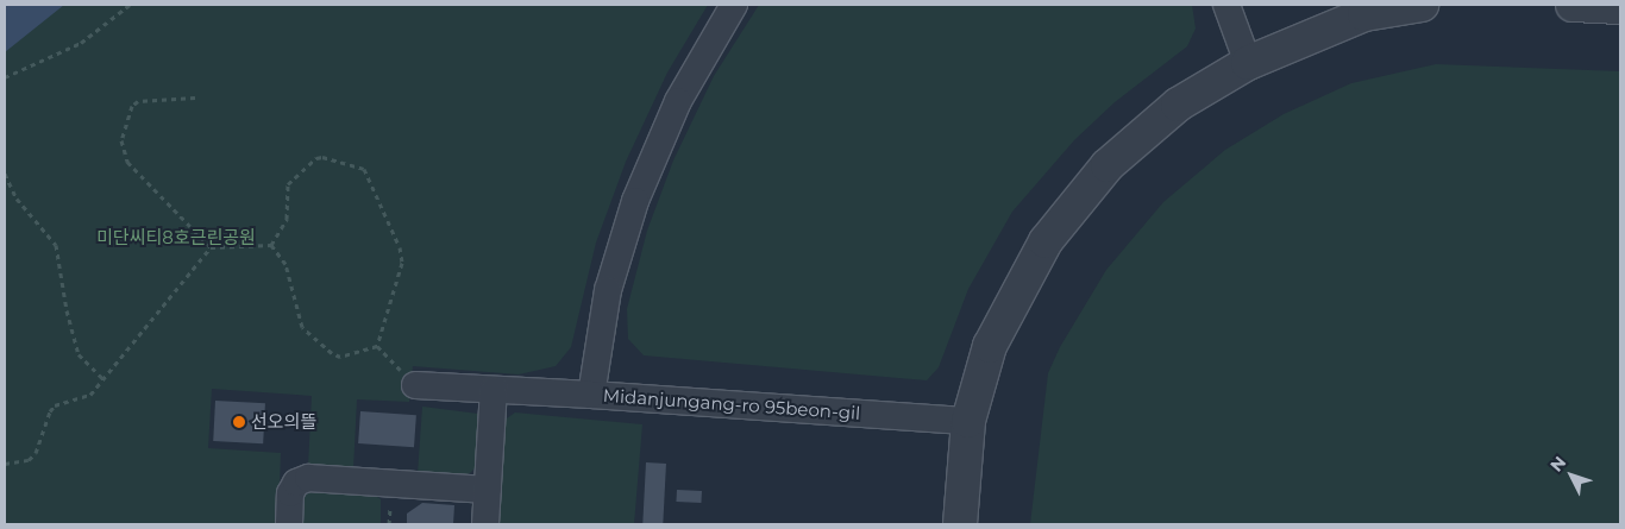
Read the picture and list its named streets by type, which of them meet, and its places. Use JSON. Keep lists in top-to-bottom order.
{
  "streets": {
    "street": ["Midanjungang-ro 95beon-gil"]
  },
  "parks": ["미단씨티8호근린공원"],
  "places": ["선오의뜰"],
  "north": "top left"
}
